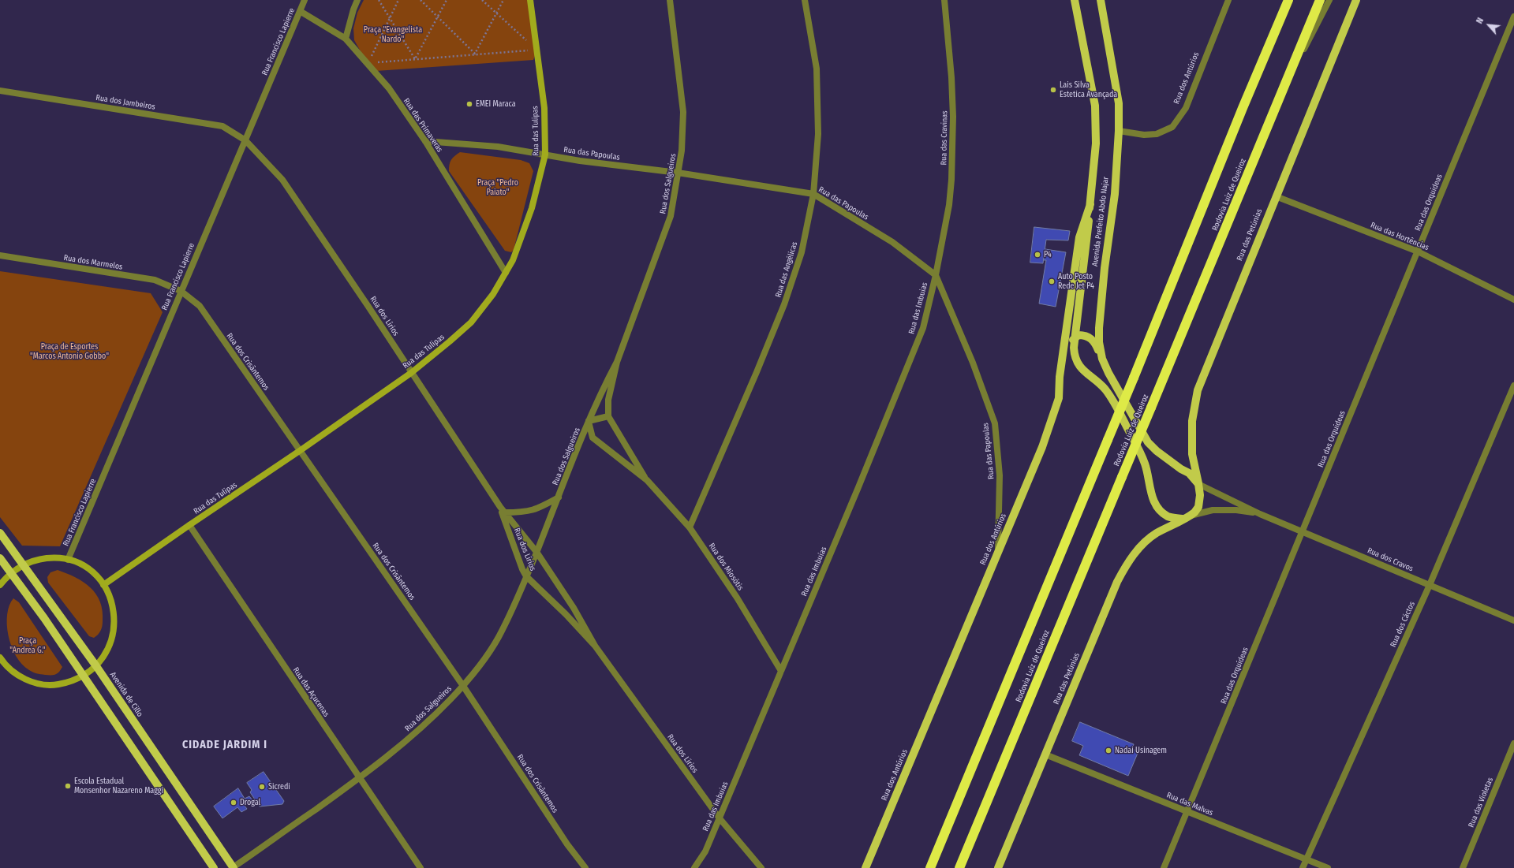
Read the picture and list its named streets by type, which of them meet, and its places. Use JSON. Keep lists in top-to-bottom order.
{
  "streets": {
    "highway": ["Rodovia Luiz de Queiroz"],
    "main road": [
      "Rua dos Antúrios",
      "Rua das Tulipas",
      "Avenida Prefeito Abdo Najar",
      "Rua das Petúnias",
      "Avenida de Cillo"
    ],
    "street": [
      "Rua Francisco Lapierre",
      "Rua dos Jambeiros",
      "Rua das Primaveras",
      "Rua das Cravinas",
      "Rua das Papoulas",
      "Rua dos Salgueiros",
      "Rua das Orquídeas",
      "Rua das Hortências",
      "Rua dos Marmelos",
      "Rua das Angélicas",
      "Rua das Imbuias",
      "Rua dos Lírios",
      "Rua dos Crisântemos",
      "Rua dos Cravos",
      "Rua dos Miosótis",
      "Rua dos Cáctos",
      "Rua das Açucenas",
      "Rua das Violetas",
      "Rua das Malvas"
    ]
  },
  "crossings": [
    ["Rua Francisco Lapierre", "Rua dos Jambeiros"],
    ["Rua Francisco Lapierre", "Rua das Primaveras"],
    ["Rua Francisco Lapierre", "Rua dos Marmelos"],
    ["Rua Francisco Lapierre", "Rua dos Lírios"],
    ["Rua Francisco Lapierre", "Rua dos Crisântemos"],
    ["Rua dos Antúrios", "Rua das Papoulas"],
    ["Rua dos Antúrios", "Avenida Prefeito Abdo Najar"],
    ["Rua dos Jambeiros", "Rua dos Lírios"],
    ["Rua das Primaveras", "Rua das Tulipas"],
    ["Rua das Primaveras", "Rua das Papoulas"],
    ["Rua das Tulipas", "Rua das Papoulas"],
    ["Rua das Tulipas", "Rua dos Lírios"],
    ["Rua das Tulipas", "Rua dos Crisântemos"],
    ["Rua das Tulipas", "Rua das Açucenas"],
    ["Rua das Cravinas", "Rua das Papoulas"],
    ["Rua das Cravinas", "Rua das Imbuias"],
    ["Rua das Papoulas", "Rua dos Salgueiros"],
    ["Rua das Papoulas", "Rua das Angélicas"],
    ["Rua das Papoulas", "Rua das Imbuias"],
    ["Rua dos Salgueiros", "Rua dos Lírios"],
    ["Rua dos Salgueiros", "Rua dos Crisântemos"],
    ["Rua dos Salgueiros", "Rua dos Miosótis"],
    ["Rua dos Salgueiros", "Rua das Açucenas"],
    ["Rua dos Salgueiros", "Avenida de Cillo"],
    ["Rua das Orquídeas", "Rua das Hortências"],
    ["Rua das Orquídeas", "Rua dos Cravos"],
    ["Rua das Orquídeas", "Rua das Malvas"],
    ["Avenida Prefeito Abdo Najar", "Rua das Petúnias"],
    ["Avenida Prefeito Abdo Najar", "Rua dos Cravos"],
    ["Rua das Petúnias", "Rua das Hortências"],
    ["Rua das Petúnias", "Rua dos Cravos"],
    ["Rua das Petúnias", "Rua das Malvas"],
    ["Rua dos Marmelos", "Rua dos Crisântemos"],
    ["Rua das Angélicas", "Rua dos Miosótis"],
    ["Rua das Imbuias", "Rua dos Lírios"],
    ["Rua das Imbuias", "Rua dos Miosótis"],
    ["Rua dos Cravos", "Rua dos Cáctos"],
    ["Rua dos Cáctos", "Rua das Malvas"]
  ],
  "districts": ["CIDADE JARDIM I"],
  "parks": [
    "Praça \"Evangelista Nardo\"",
    "Praça \"Pedro Paiato\"",
    "Praça de Esportes \"Marcos Antonio Gobbo\"",
    "Praça \"Andrea G.\""
  ],
  "places": [
    "Lais Silva Estetica Avançada",
    "EMEI Maraca",
    "P4",
    "Auto Posto Rede Jet P4",
    "Nadai Usinagem",
    "Escola Estadual Monsenhor Nazareno Maggi",
    "Sicredi",
    "Drogal"
  ],
  "north": "top left"
}
